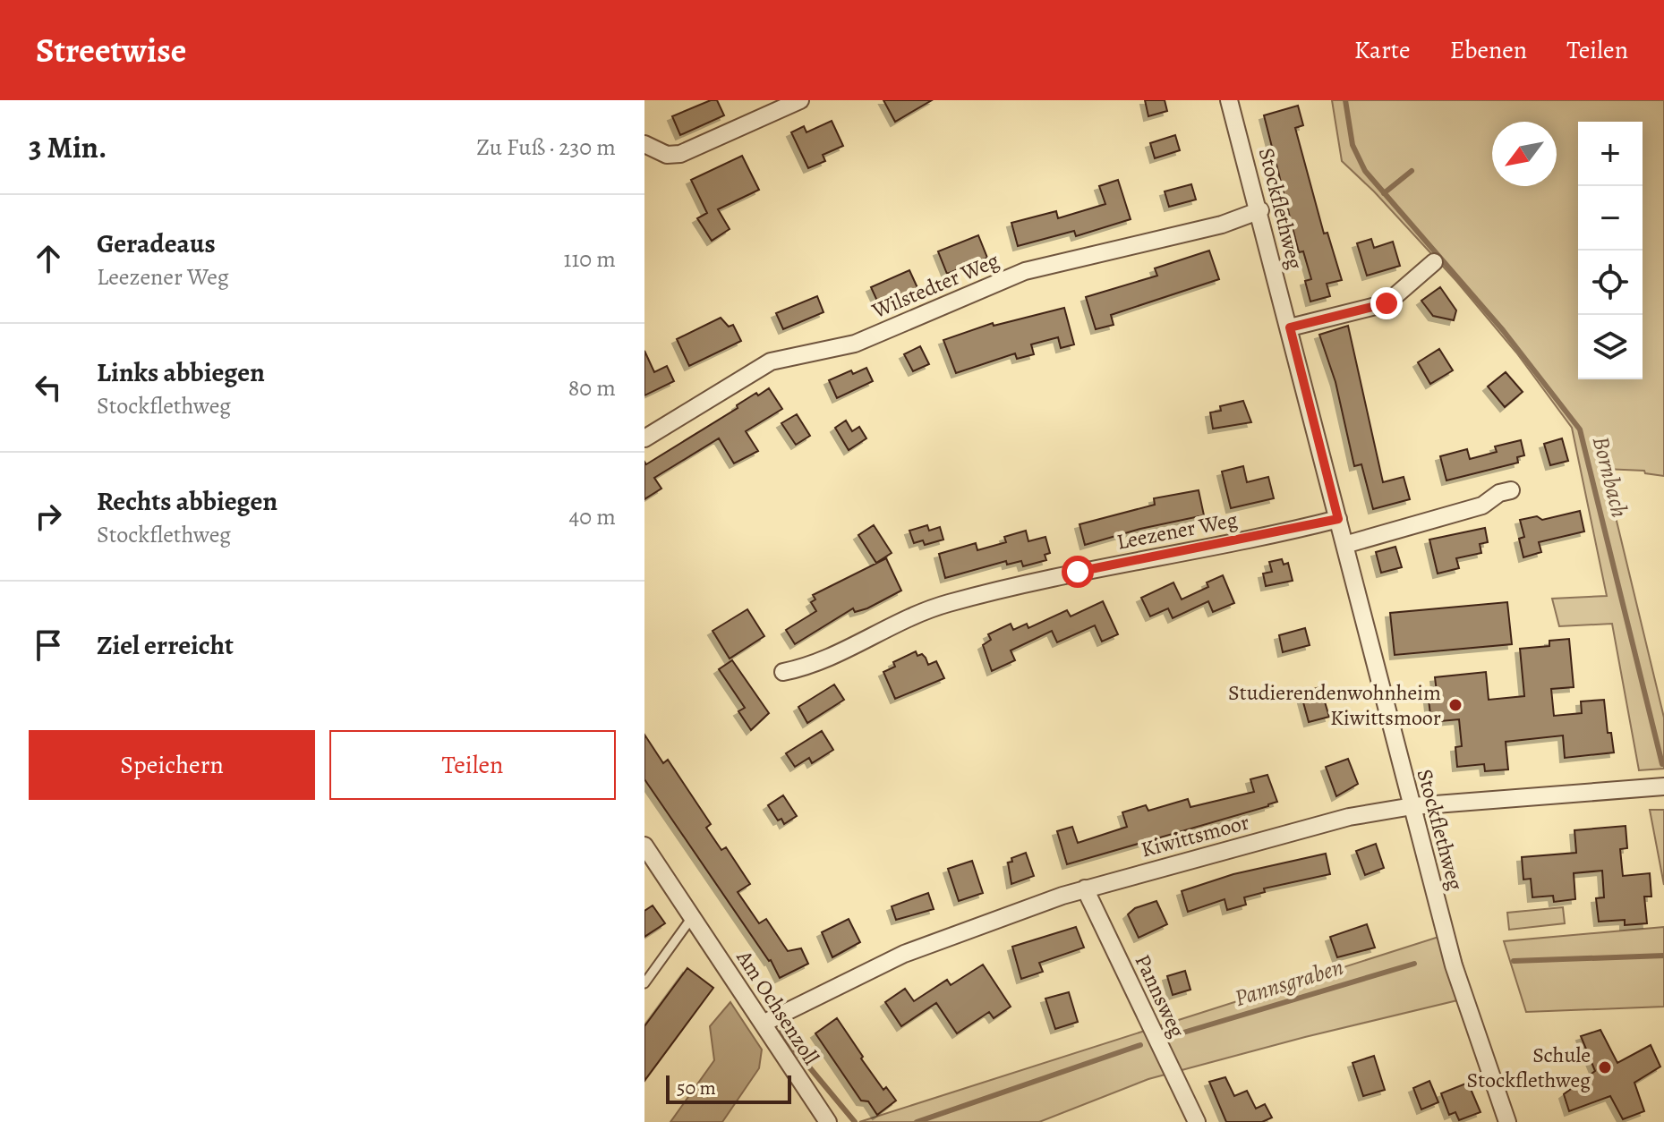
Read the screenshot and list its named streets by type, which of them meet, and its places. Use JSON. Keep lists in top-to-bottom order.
{
  "streets": {
    "street": [
      "Stockflethweg",
      "Wilstedter Weg",
      "Leezener Weg",
      "Kiwittsmoor",
      "Pannsweg",
      "Am Ochsenzoll"
    ]
  },
  "crossings": [
    ["Stockflethweg", "Wilstedter Weg"],
    ["Stockflethweg", "Leezener Weg"],
    ["Stockflethweg", "Kiwittsmoor"],
    ["Kiwittsmoor", "Pannsweg"],
    ["Kiwittsmoor", "Am Ochsenzoll"]
  ],
  "water": ["Bornbach", "Pannsgraben"],
  "places": ["Studierendenwohnheim Kiwittsmoor", "Schule Stockflethweg"],
  "scale_bar": "50 m",
  "north": "bottom left",
  "page": {
    "header": "Streetwise",
    "nav": ["Karte", "Ebenen", "Teilen"],
    "heading": ["3 Min.", "Zu Fuß · 230 m"],
    "map_buttons": ["+", "−"],
    "list": [
      ["Geradeaus", "Leezener Weg", "110 m"],
      ["Links abbiegen", "Stockflethweg", "80 m"],
      ["Rechts abbiegen", "Stockflethweg", "40 m"],
      "Ziel erreicht"
    ],
    "buttons": ["Speichern", "Teilen"],
    "scale": "50 m"
  }
}
